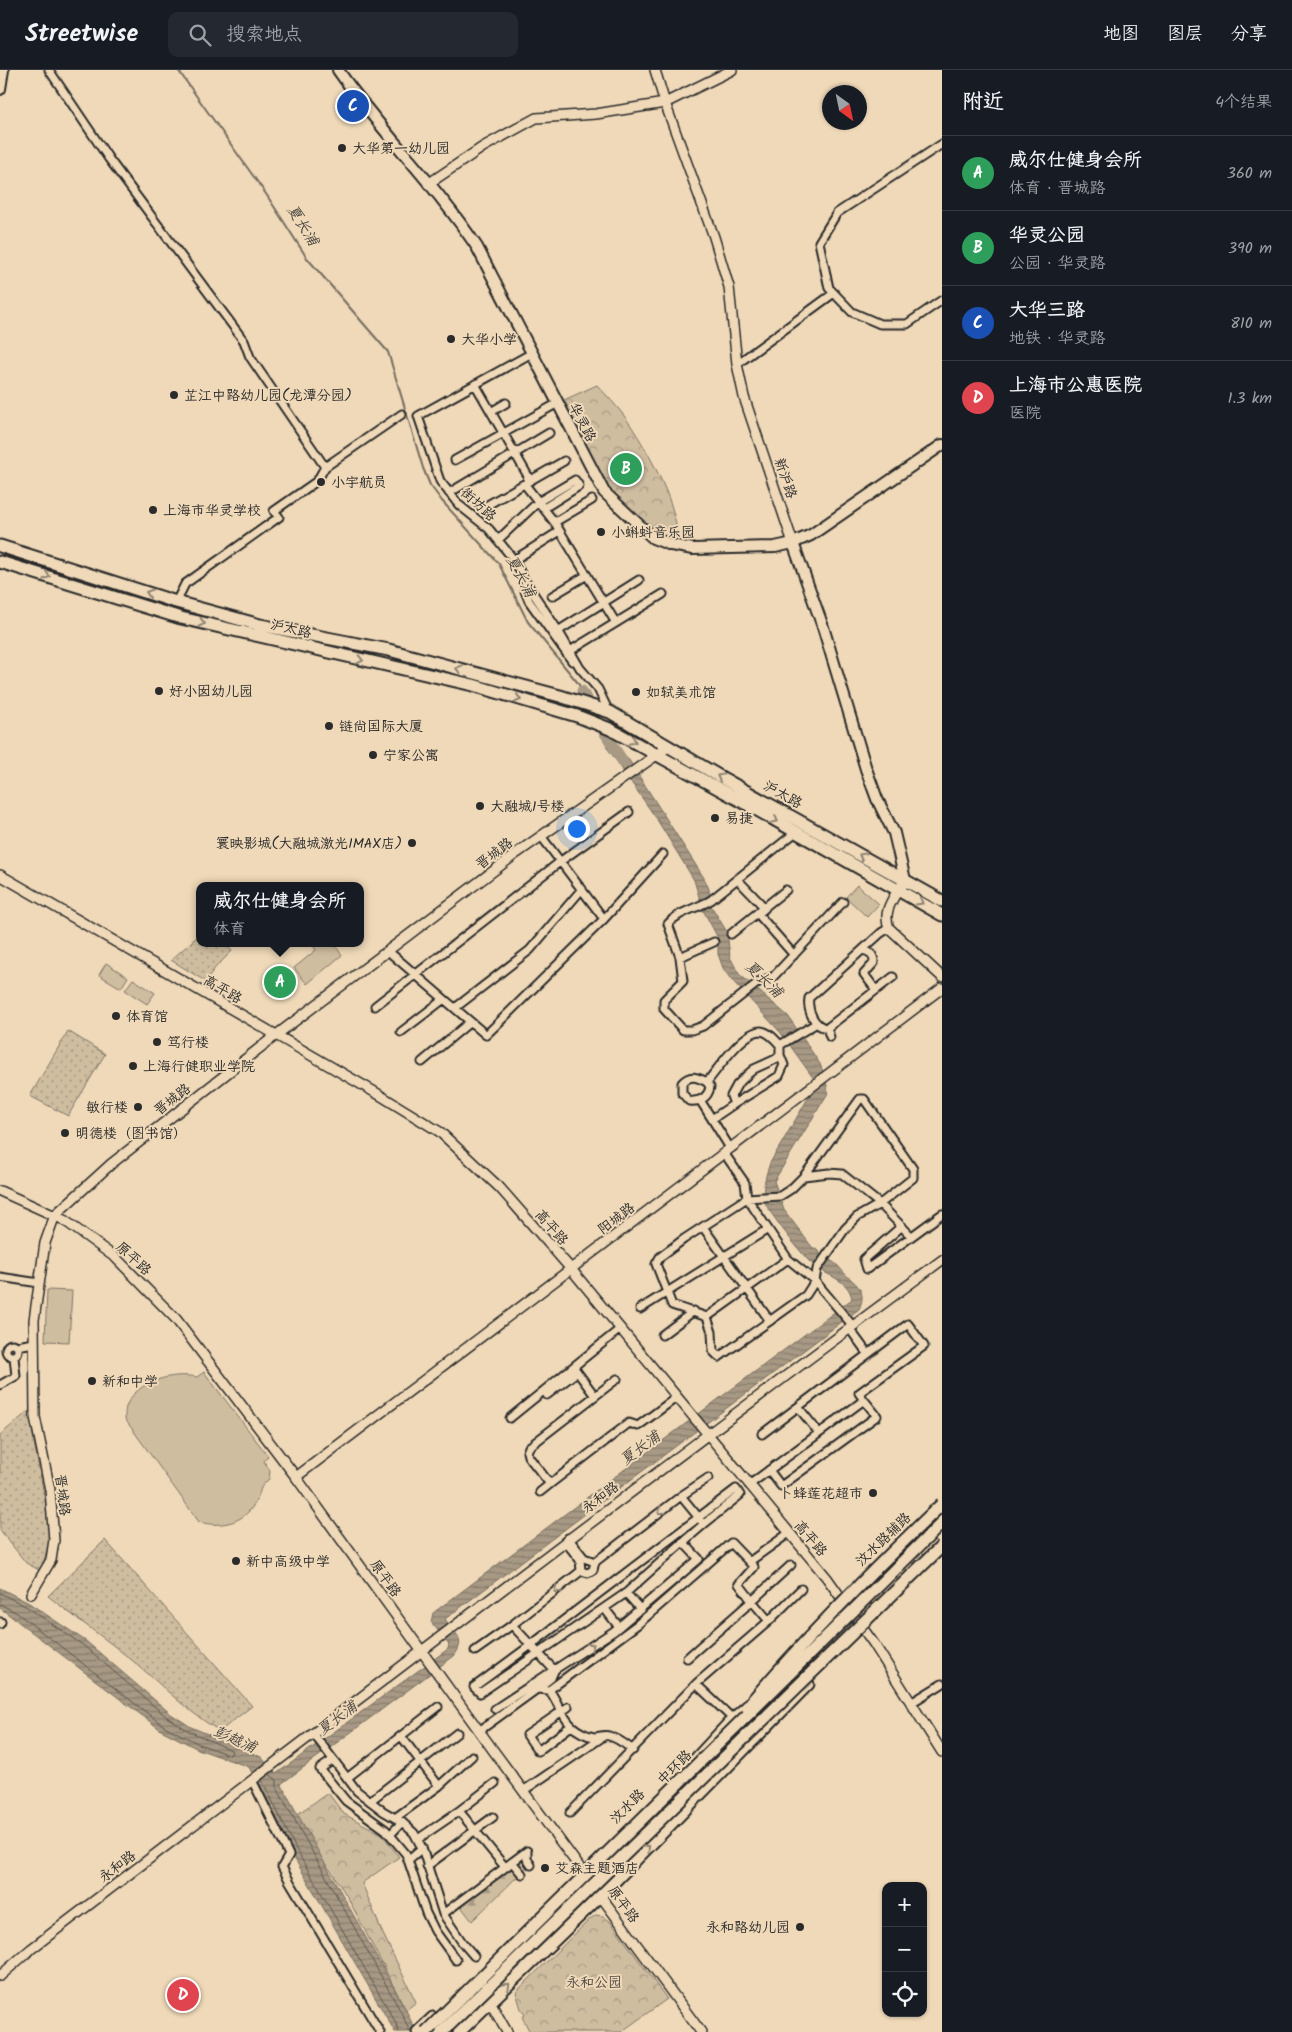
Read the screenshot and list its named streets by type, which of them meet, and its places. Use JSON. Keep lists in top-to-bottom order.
{
  "streets": {
    "main road": [
      "华灵路",
      "新沪路",
      "沪太路",
      "中环路",
      "汶水路"
    ],
    "street": [
      "街坊路",
      "晋城路",
      "高平路",
      "阳城路",
      "原平路",
      "永和路",
      "汶水路辅路"
    ]
  },
  "crossings": [
    ["华灵路", "新沪路"],
    ["华灵路", "街坊路"],
    ["新沪路", "沪太路"],
    ["街坊路", "沪太路"],
    ["沪太路", "晋城路"],
    ["晋城路", "高平路"],
    ["晋城路", "原平路"],
    ["高平路", "阳城路"],
    ["高平路", "永和路"],
    ["高平路", "汶水路辅路"],
    ["高平路", "汶水路"],
    ["阳城路", "原平路"],
    ["原平路", "永和路"],
    ["原平路", "汶水路"],
    ["中环路", "汶水路"]
  ],
  "water": ["夏长浦", "彭越浦"],
  "parks": ["永和公园"],
  "places": [
    "大华第一幼儿园",
    "大华小学",
    "芷江中路幼儿园(龙潭分园)",
    "小宇航员",
    "上海市华灵学校",
    "小蝌蚪音乐园",
    "好小囡幼儿园",
    "如轼美术馆",
    "链尚国际大厦",
    "宁家公寓",
    "大融城1号楼",
    "易捷",
    "寰映影城(大融城激光IMAX店)",
    "体育馆",
    "笃行楼",
    "上海行健职业学院",
    "敏行楼",
    "明德楼（图书馆）",
    "新和中学",
    "卜蜂莲花超市",
    "新中高级中学",
    "艾森主题酒店",
    "永和路幼儿园"
  ],
  "north": "bottom right",
  "page": {
    "header": "Streetwise",
    "search": "搜索地点",
    "nav": ["地图", "图层", "分享"],
    "heading": ["附近", "4个结果"],
    "pins": [
      "C",
      "B",
      "A",
      "D"
    ],
    "list": [
      {
        "mark": "A",
        "name": "威尔仕健身会所",
        "note": "体育 · 晋城路",
        "value": "360 m"
      },
      {
        "mark": "B",
        "name": "华灵公园",
        "note": "公园 · 华灵路",
        "value": "390 m"
      },
      {
        "mark": "C",
        "name": "大华三路",
        "note": "地铁 · 华灵路",
        "value": "810 m"
      },
      {
        "mark": "D",
        "name": "上海市公惠医院",
        "note": "医院",
        "value": "1.3 km"
      }
    ],
    "popup": ["威尔仕健身会所", "体育"],
    "map_buttons": ["+", "−"]
  }
}
